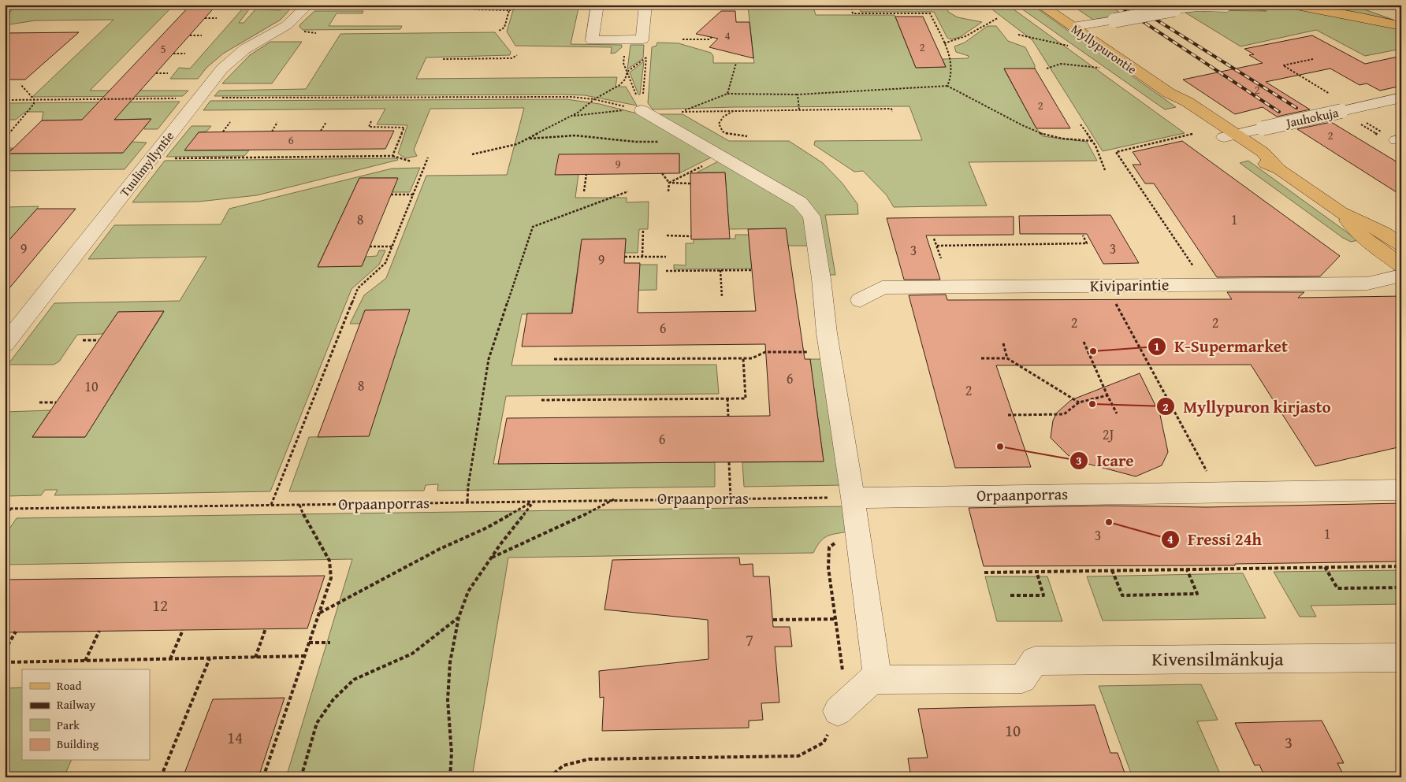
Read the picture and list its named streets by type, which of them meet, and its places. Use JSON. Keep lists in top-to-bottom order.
{
  "streets": {
    "main road": ["Myllypurontie"],
    "street": [
      "Jauhokuja",
      "Tuulimyllyntie",
      "Kiviparintie",
      "Orpaanporras",
      "Kivensilmänkuja"
    ]
  },
  "crossings": [
    ["Myllypurontie", "Jauhokuja"]
  ],
  "places": [
    "K-Supermarket",
    "Myllypuron kirjasto",
    "Icare",
    "Fressi 24h"
  ],
  "house_numbers": [
    "4",
    "2",
    "5",
    "2",
    "2",
    "2",
    "6",
    "9",
    "8",
    "1",
    "9",
    "3",
    "3",
    "9",
    "2",
    "2",
    "6",
    "6",
    "8",
    "10",
    "2",
    "2J",
    "6",
    "1",
    "3",
    "12",
    "7",
    "10",
    "14",
    "3"
  ],
  "legend": [
    "Road",
    "Railway",
    "Park",
    "Building"
  ]
}
